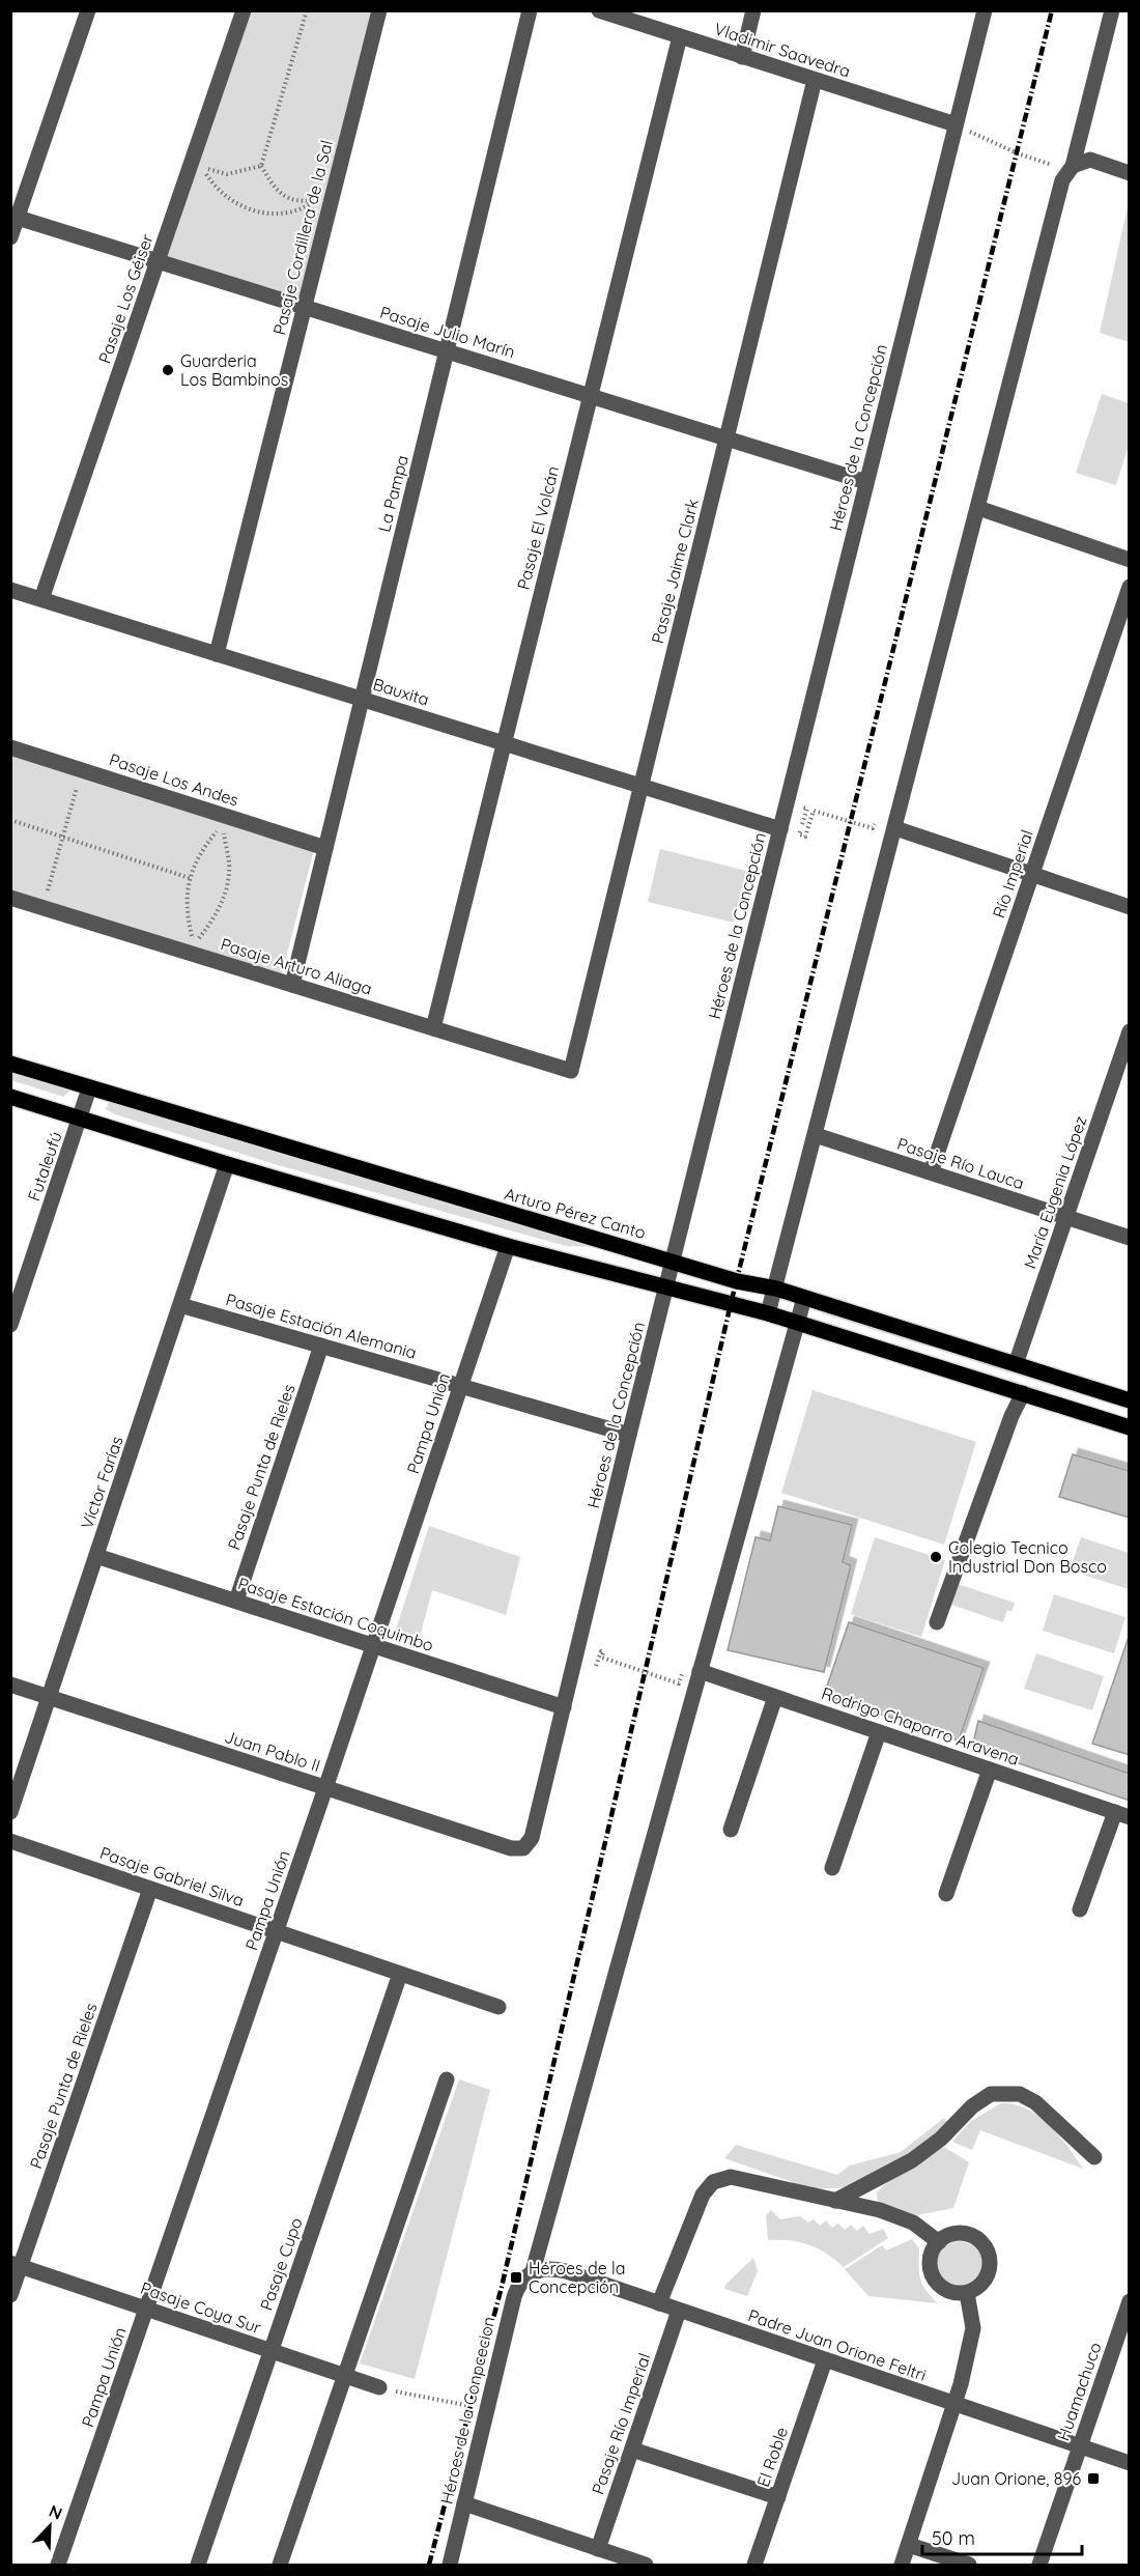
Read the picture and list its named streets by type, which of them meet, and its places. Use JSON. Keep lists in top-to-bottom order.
{
  "streets": {
    "main road": ["Arturo Pérez Canto"],
    "street": [
      "Vladimir Saavedra",
      "Pasaje Cordillera de la Sal",
      "Pasaje Los Géiser",
      "Pasaje Julio Marín",
      "Héroes de la Concepción",
      "La Pampa",
      "Pasaje El Volcán",
      "Pasaje Jaime Clark",
      "Bauxita",
      "Pasaje Los Andes",
      "Río Imperial",
      "Pasaje Arturo Aliaga",
      "Pasaje Río Lauca",
      "Futaleufú",
      "María Eugenia López",
      "Pasaje Estación Alemania",
      "Pampa Unión",
      "Pasaje Punta de Rieles",
      "Víctor Farías",
      "Pasaje Estación Coquimbo",
      "Rodrigo Chaparro Aravena",
      "Juan Pablo II",
      "Pasaje Gabriel Silva",
      "Pasaje Cupo",
      "Pasaje Coya Sur",
      "Padre Juan Orione Feltri",
      "Huamachuco",
      "Héroes de la Conpcecion",
      "Pasaje Río Imperial",
      "El Roble"
    ]
  },
  "crossings": [
    ["Vladimir Saavedra", "Héroes de la Concepción"],
    ["Vladimir Saavedra", "Pasaje El Volcán"],
    ["Vladimir Saavedra", "Pasaje Jaime Clark"],
    ["Pasaje Cordillera de la Sal", "Pasaje Julio Marín"],
    ["Pasaje Cordillera de la Sal", "Bauxita"],
    ["Pasaje Los Géiser", "Pasaje Julio Marín"],
    ["Pasaje Los Géiser", "Bauxita"],
    ["Pasaje Julio Marín", "Héroes de la Concepción"],
    ["Pasaje Julio Marín", "La Pampa"],
    ["Pasaje Julio Marín", "Pasaje El Volcán"],
    ["Pasaje Julio Marín", "Pasaje Jaime Clark"],
    ["Héroes de la Concepción", "Bauxita"],
    ["Héroes de la Concepción", "Arturo Pérez Canto"],
    ["Héroes de la Concepción", "Pasaje Estación Alemania"],
    ["Héroes de la Concepción", "Pasaje Estación Coquimbo"],
    ["Héroes de la Concepción", "Juan Pablo II"],
    ["La Pampa", "Bauxita"],
    ["La Pampa", "Pasaje Los Andes"],
    ["La Pampa", "Pasaje Arturo Aliaga"],
    ["Pasaje El Volcán", "Bauxita"],
    ["Pasaje El Volcán", "Pasaje Arturo Aliaga"],
    ["Pasaje Jaime Clark", "Bauxita"],
    ["Pasaje Jaime Clark", "Pasaje Arturo Aliaga"],
    ["Río Imperial", "Pasaje Río Lauca"],
    ["Pasaje Río Lauca", "María Eugenia López"],
    ["Futaleufú", "Arturo Pérez Canto"],
    ["María Eugenia López", "Arturo Pérez Canto"],
    ["Pasaje Estación Alemania", "Pampa Unión"],
    ["Pasaje Estación Alemania", "Pasaje Punta de Rieles"],
    ["Pasaje Estación Alemania", "Víctor Farías"],
    ["Pampa Unión", "Pasaje Estación Coquimbo"],
    ["Pampa Unión", "Juan Pablo II"],
    ["Pampa Unión", "Pasaje Gabriel Silva"],
    ["Pampa Unión", "Pasaje Coya Sur"],
    ["Pasaje Punta de Rieles", "Pasaje Estación Coquimbo"],
    ["Pasaje Punta de Rieles", "Pasaje Gabriel Silva"],
    ["Pasaje Punta de Rieles", "Pasaje Coya Sur"],
    ["Víctor Farías", "Pasaje Estación Coquimbo"],
    ["Víctor Farías", "Juan Pablo II"],
    ["Pasaje Gabriel Silva", "Pasaje Cupo"],
    ["Pasaje Cupo", "Pasaje Coya Sur"],
    ["Padre Juan Orione Feltri", "Huamachuco"],
    ["Padre Juan Orione Feltri", "Héroes de la Conpcecion"],
    ["Padre Juan Orione Feltri", "Pasaje Río Imperial"],
    ["Padre Juan Orione Feltri", "El Roble"]
  ],
  "places": {
    "other": ["Guarderia Los Bambinos", "Colegio Tecnico Industrial Don Bosco"],
    "transit": ["Héroes de la Concepción", "Juan Orione, 896"]
  },
  "scale_bar": "50 m",
  "north": "top right"
}
